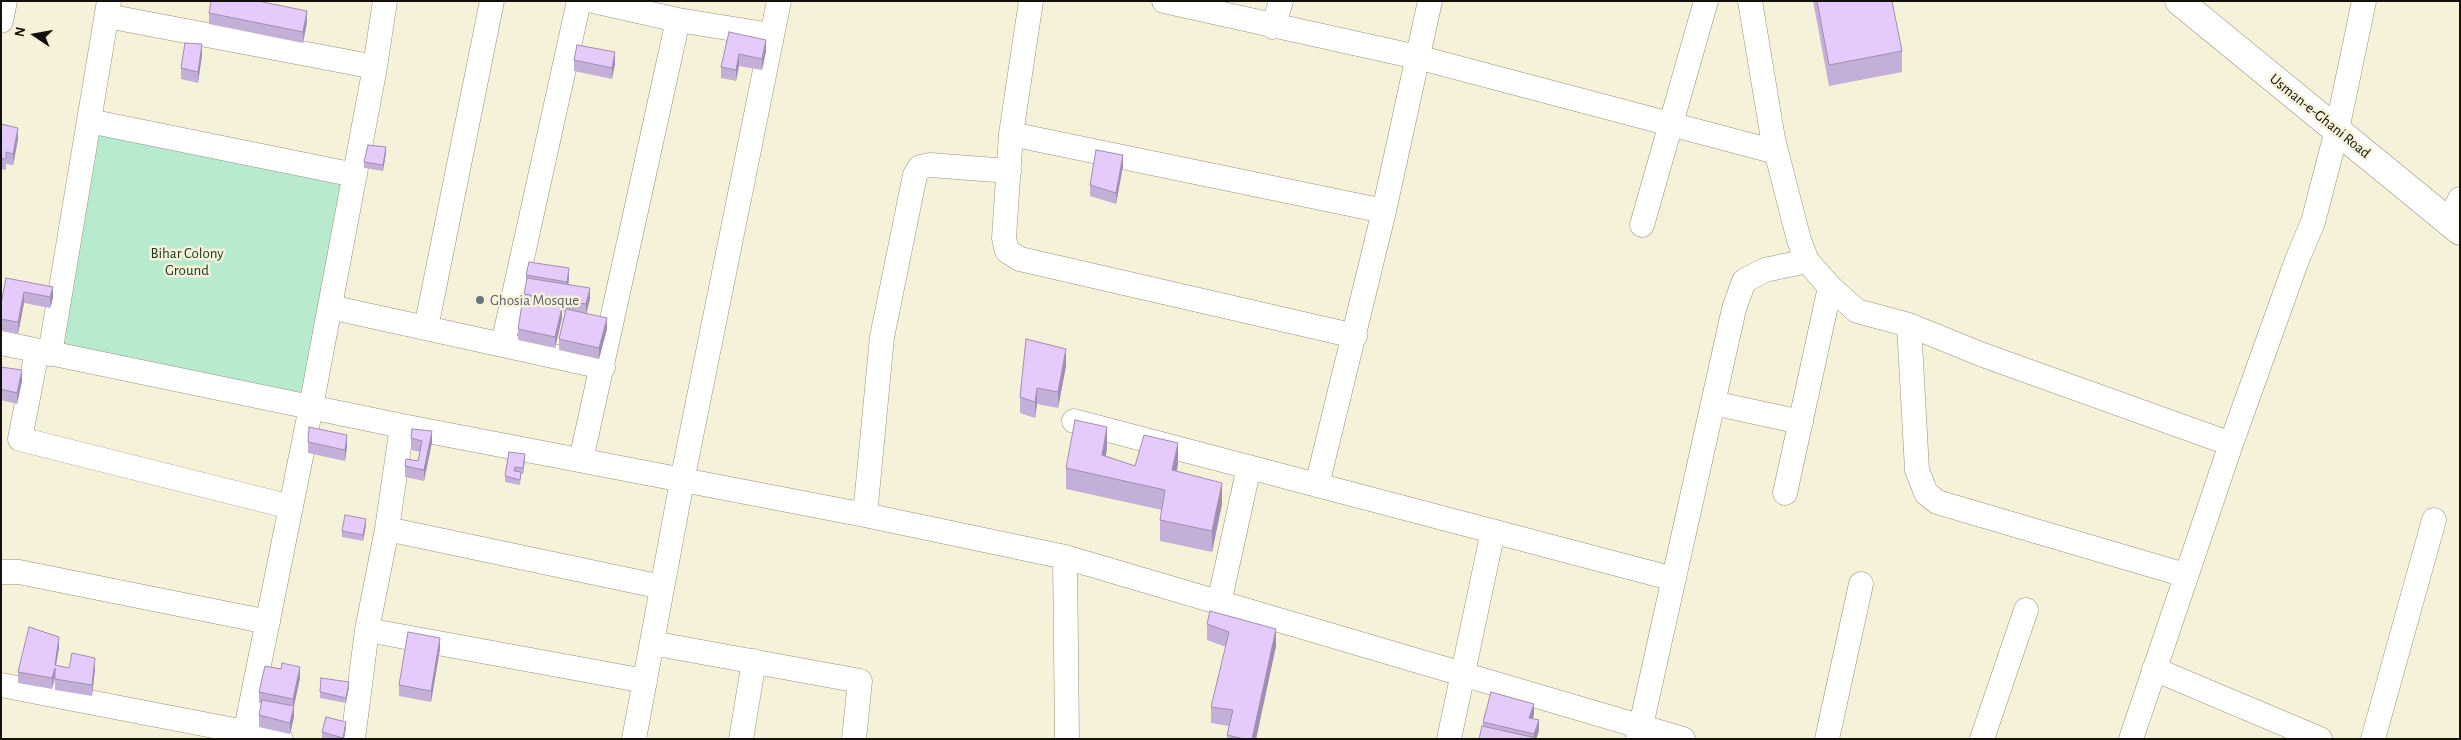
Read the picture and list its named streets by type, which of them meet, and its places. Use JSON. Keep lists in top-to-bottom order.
{
  "streets": {
    "main road": ["Usman-e-Ghani Road"]
  },
  "parks": ["Bihar Colony Ground"],
  "places": ["Ghosia Mosque"],
  "north": "left"
}
